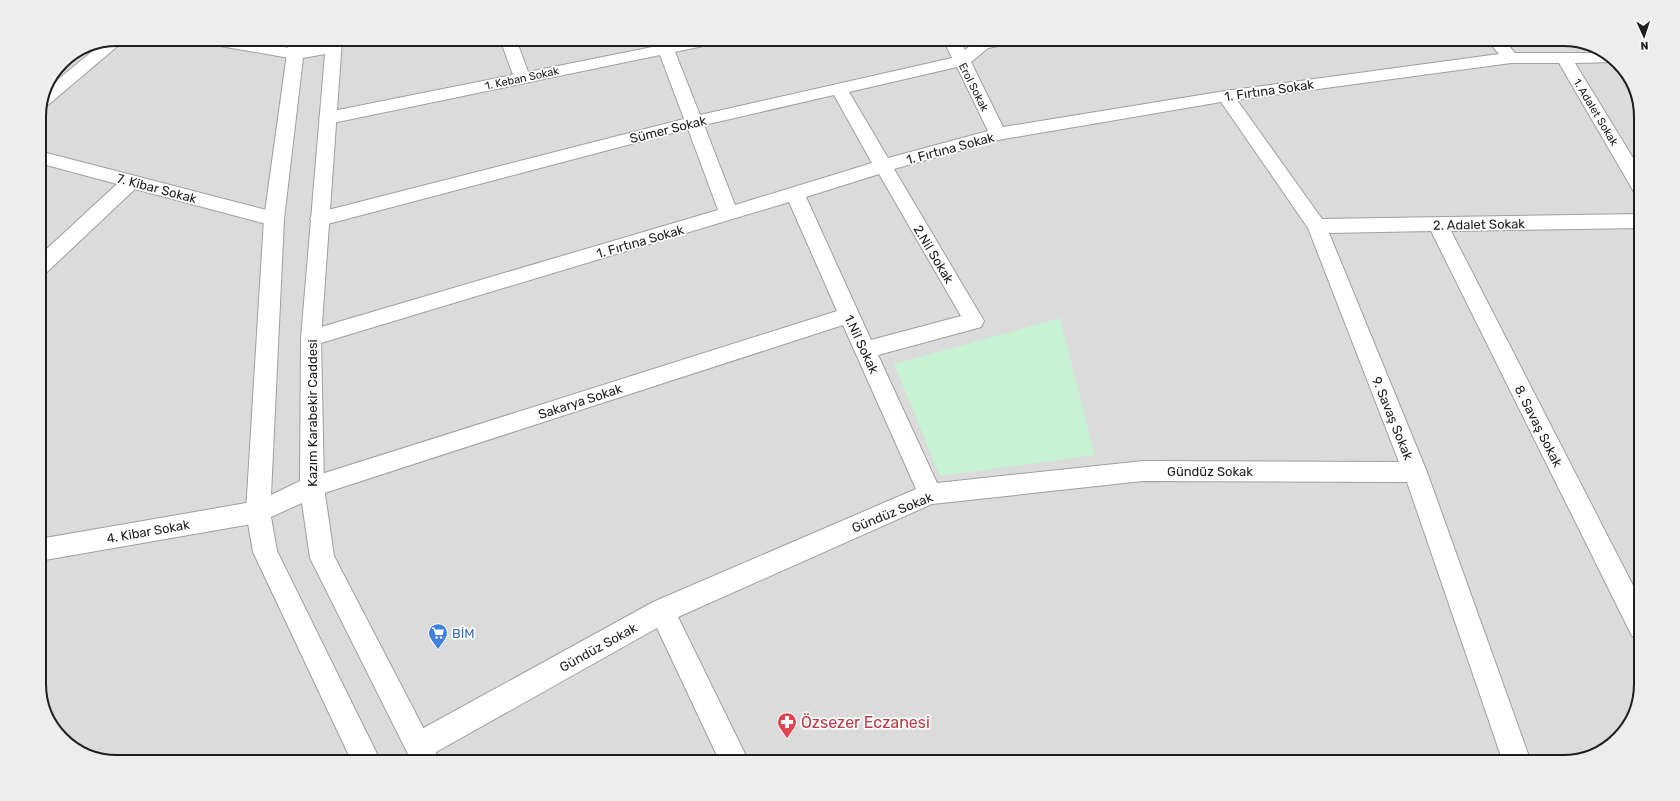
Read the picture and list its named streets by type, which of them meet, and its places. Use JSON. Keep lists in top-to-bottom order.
{
  "streets": {
    "street": [
      "1. Keban Sokak",
      "Erol Sokak",
      "1. Fırtına Sokak",
      "1. Adalet Sokak",
      "Sümer Sokak",
      "7. Kibar Sokak",
      "2. Adalet Sokak",
      "2.Nil Sokak",
      "1.Nil Sokak",
      "Sakarya Sokak",
      "Kazım Karabekir Caddesi",
      "9. Savaş Sokak",
      "8. Savaş Sokak",
      "Gündüz Sokak",
      "4. Kibar Sokak"
    ]
  },
  "crossings": [
    ["1. Keban Sokak", "Kazım Karabekir Caddesi"],
    ["Erol Sokak", "1. Fırtına Sokak"],
    ["Erol Sokak", "Sümer Sokak"],
    ["1. Fırtına Sokak", "1. Adalet Sokak"],
    ["1. Fırtına Sokak", "2.Nil Sokak"],
    ["1. Fırtına Sokak", "1.Nil Sokak"],
    ["1. Fırtına Sokak", "Kazım Karabekir Caddesi"],
    ["1. Fırtına Sokak", "9. Savaş Sokak"],
    ["Sümer Sokak", "2.Nil Sokak"],
    ["Sümer Sokak", "Kazım Karabekir Caddesi"],
    ["2. Adalet Sokak", "9. Savaş Sokak"],
    ["2. Adalet Sokak", "8. Savaş Sokak"],
    ["2.Nil Sokak", "1.Nil Sokak"],
    ["1.Nil Sokak", "Sakarya Sokak"],
    ["1.Nil Sokak", "Gündüz Sokak"],
    ["Sakarya Sokak", "Kazım Karabekir Caddesi"],
    ["Sakarya Sokak", "4. Kibar Sokak"],
    ["Kazım Karabekir Caddesi", "Gündüz Sokak"],
    ["9. Savaş Sokak", "Gündüz Sokak"]
  ],
  "places": {
    "supermarket": ["BİM"],
    "pharmacy": ["Özsezer Eczanesi"]
  },
  "north": "bottom"
}
